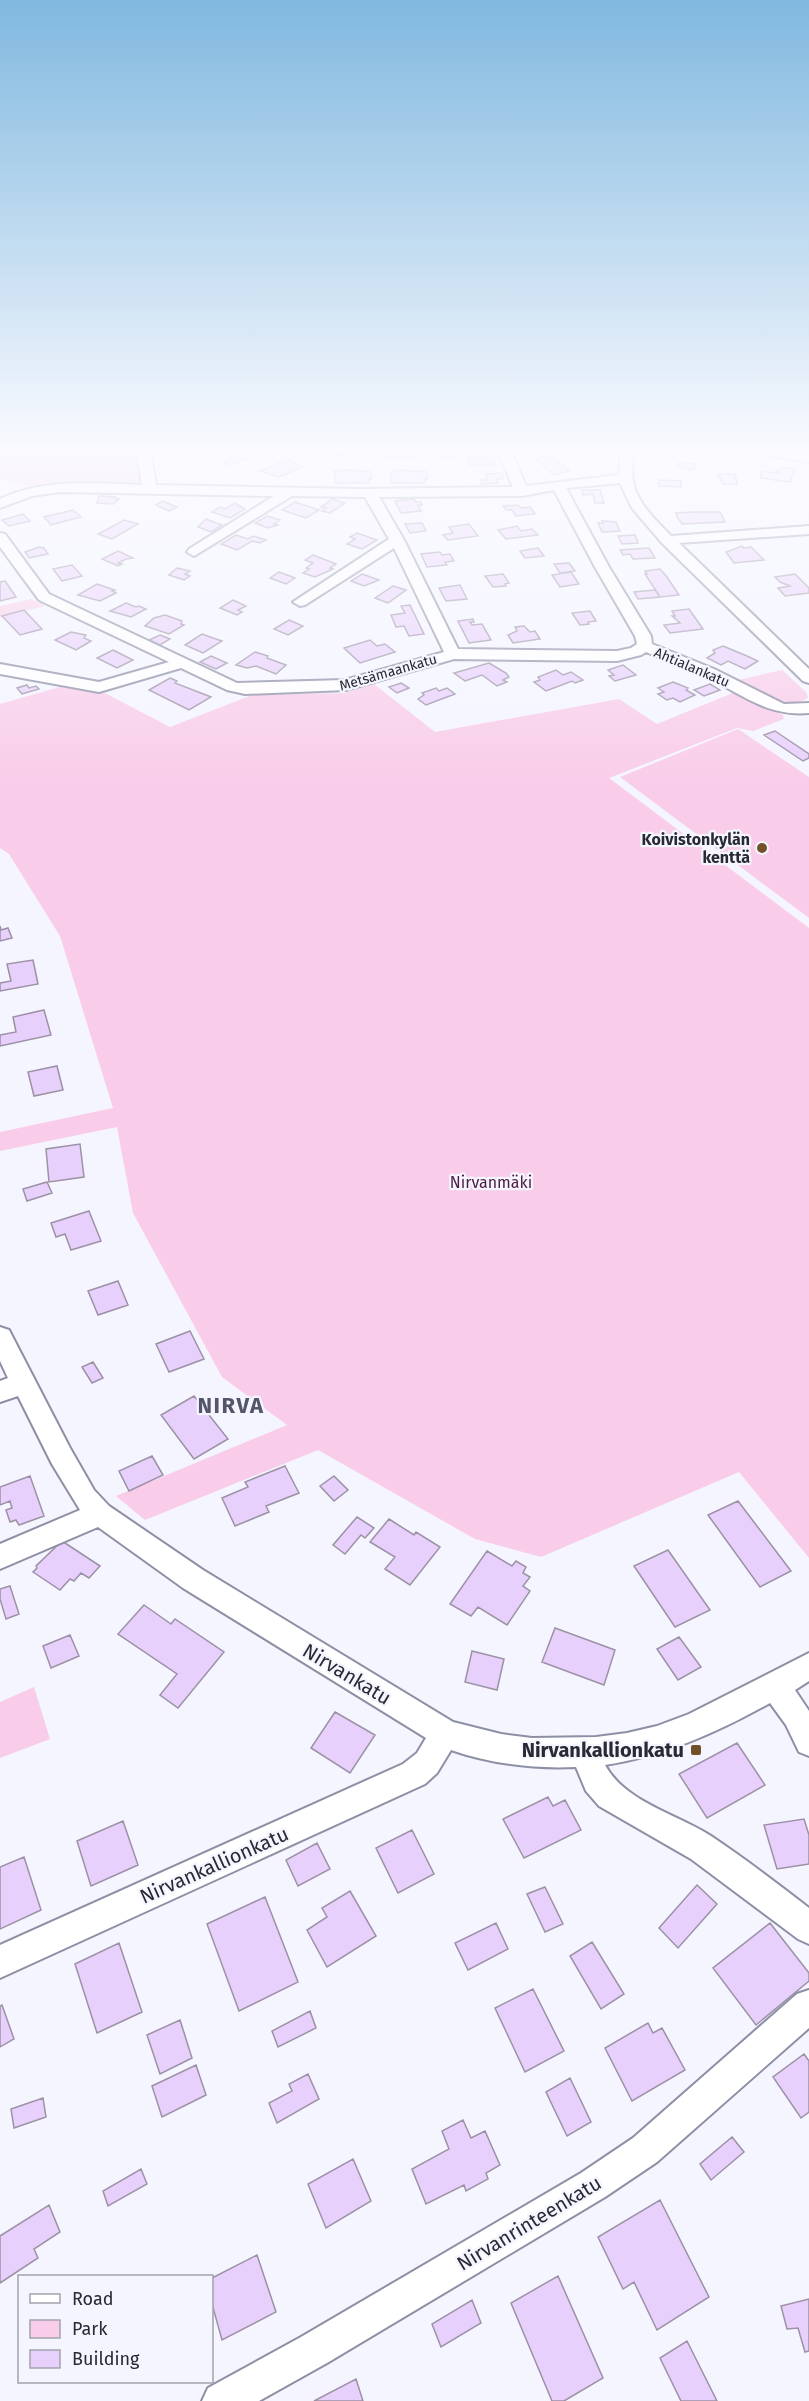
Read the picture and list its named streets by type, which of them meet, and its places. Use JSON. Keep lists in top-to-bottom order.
{
  "streets": {
    "street": [
      "Ahtialankatu",
      "Metsämaankatu",
      "Nirvankatu",
      "Nirvankallionkatu",
      "Nirvanrinteenkatu"
    ]
  },
  "crossings": [
    ["Ahtialankatu", "Metsämaankatu"],
    ["Nirvankatu", "Nirvankallionkatu"]
  ],
  "districts": ["NIRVA"],
  "parks": ["Nirvanmäki"],
  "places": {
    "other": ["Koivistonkylän kenttä"],
    "transit": ["Nirvankallionkatu"]
  },
  "legend": ["Road", "Park", "Building"]
}
